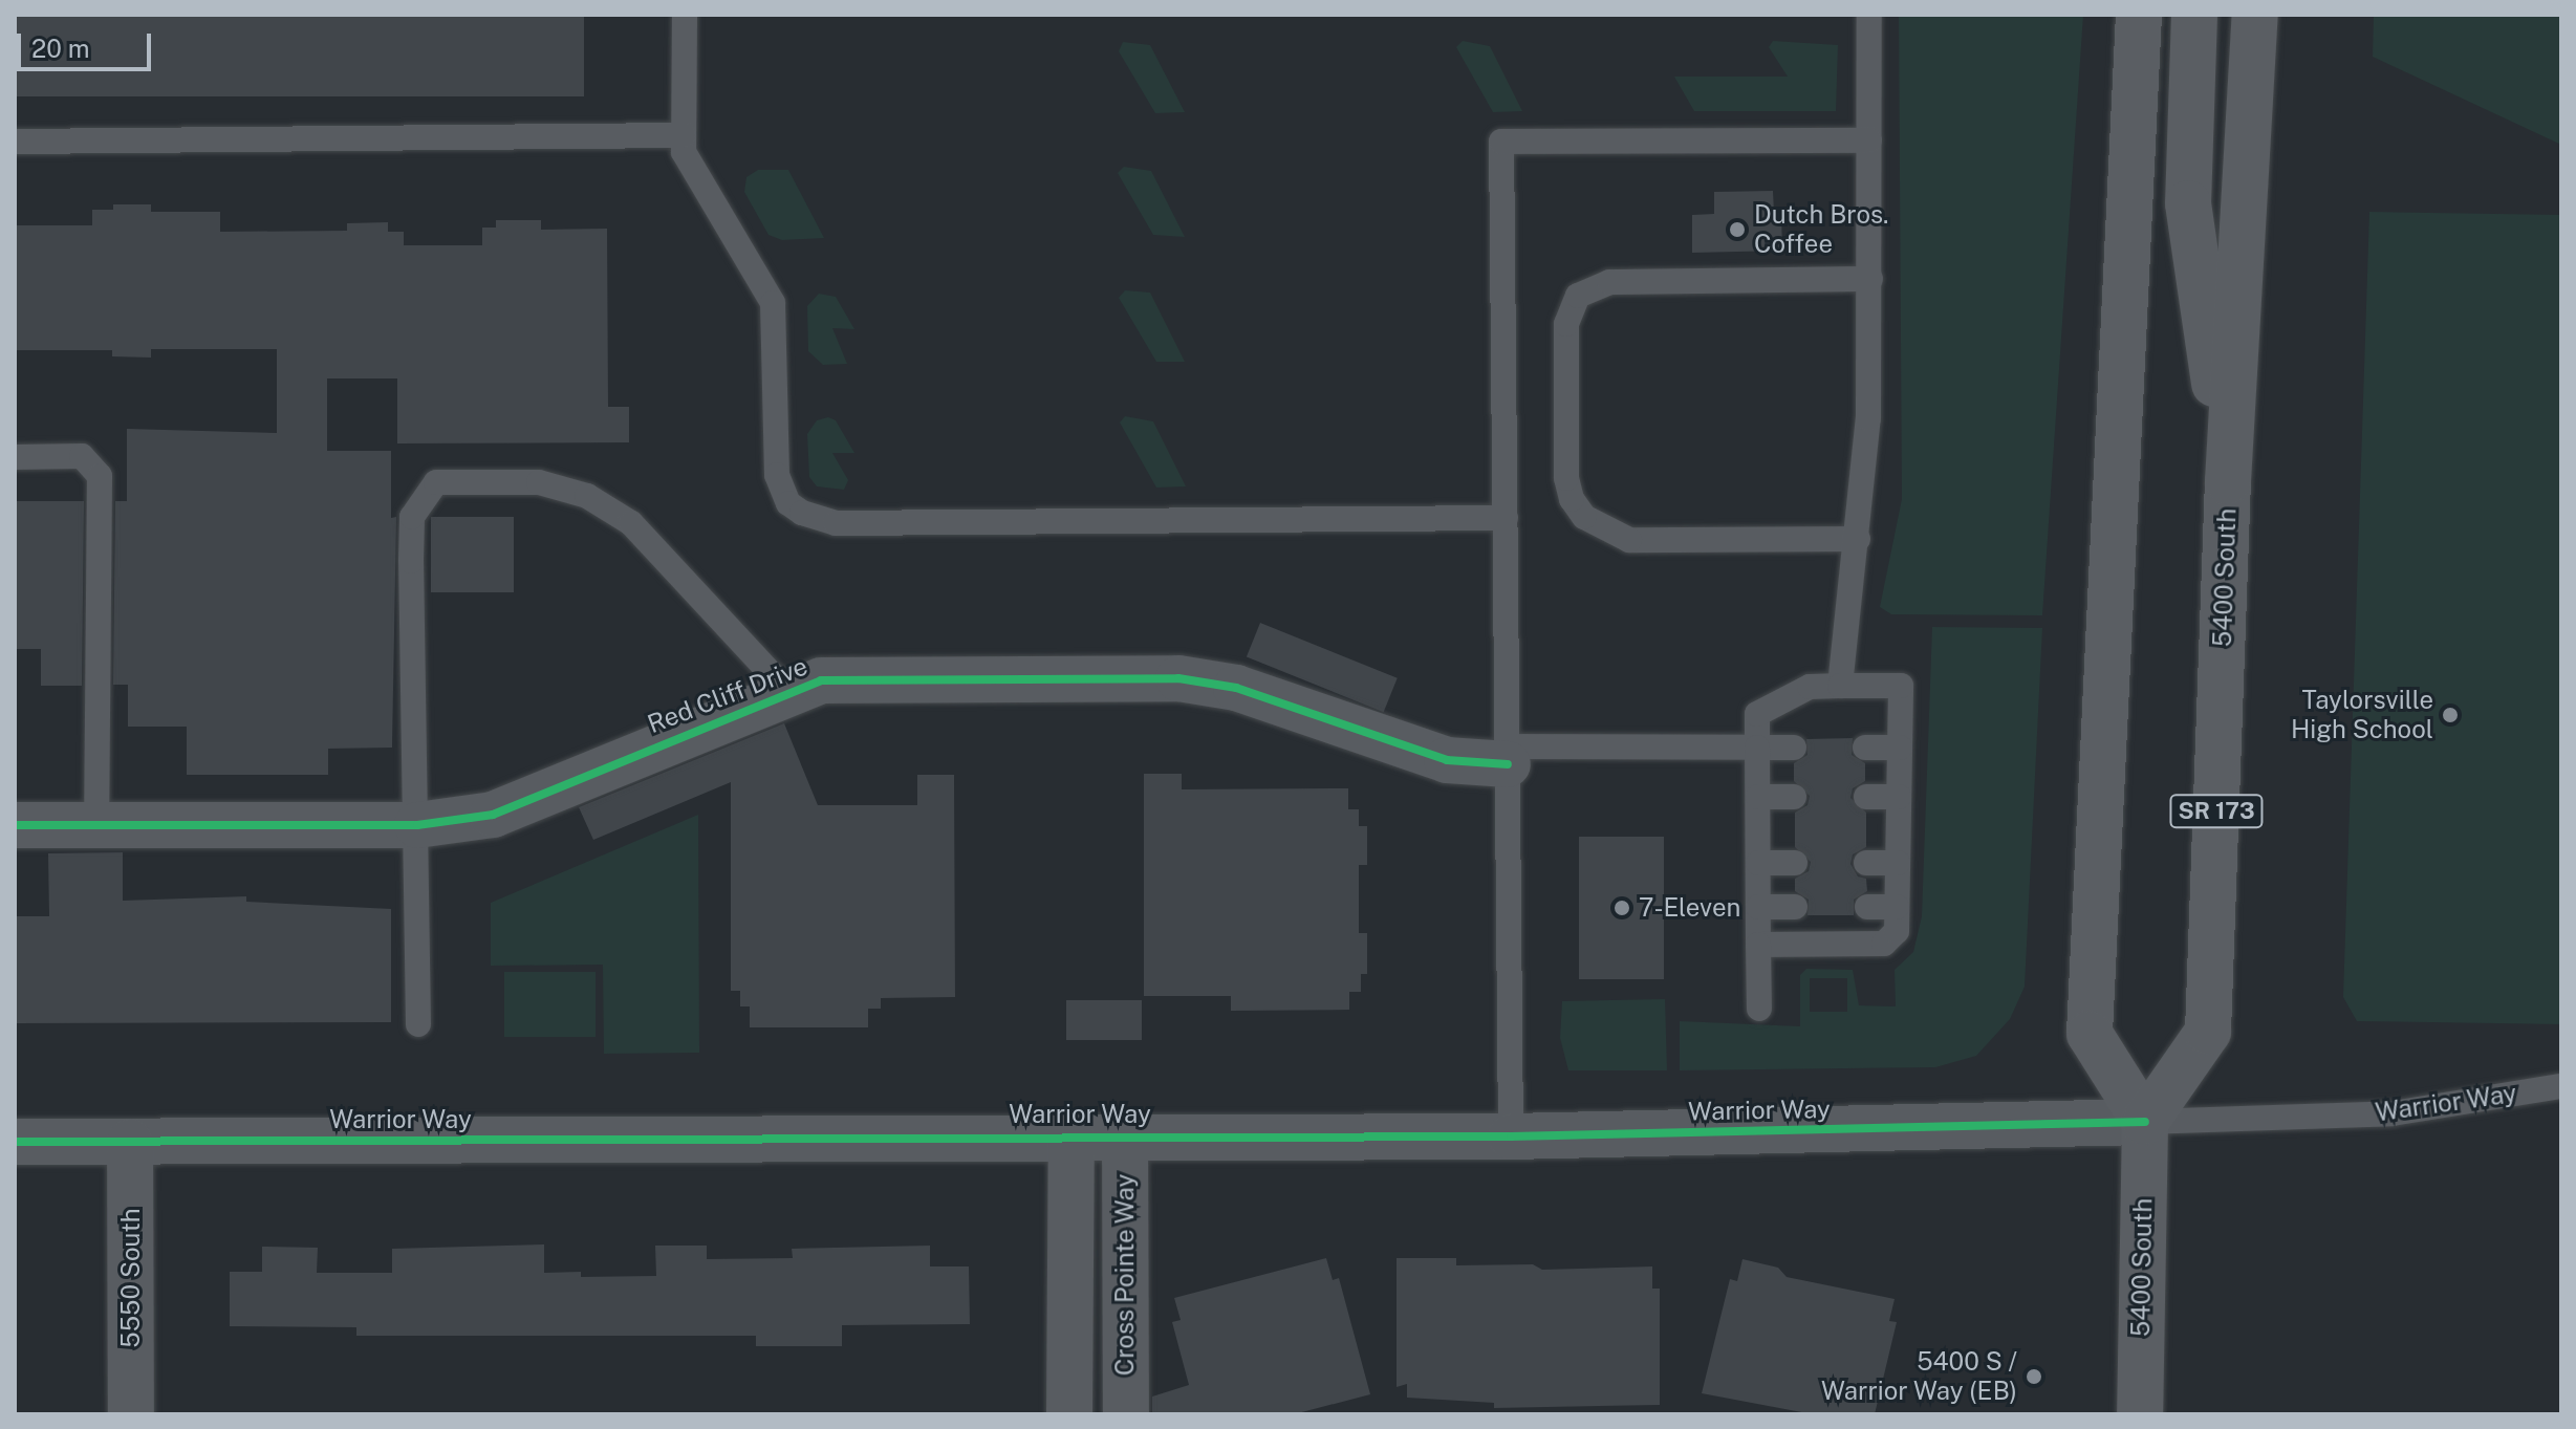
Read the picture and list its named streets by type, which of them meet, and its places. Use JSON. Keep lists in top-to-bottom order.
{
  "streets": {
    "main road": ["5400 South", "SR 173"],
    "street": [
      "Red Cliff Drive",
      "Warrior Way",
      "Cross Pointe Way",
      "5550 South"
    ]
  },
  "crossings": [
    ["5400 South", "Warrior Way"],
    ["Warrior Way", "Cross Pointe Way"],
    ["Warrior Way", "5550 South"]
  ],
  "places": [
    "Dutch Bros. Coffee",
    "Taylorsville High School",
    "7-Eleven",
    "5400 S / Warrior Way (EB)"
  ],
  "scale_bar": "20 m"
}
